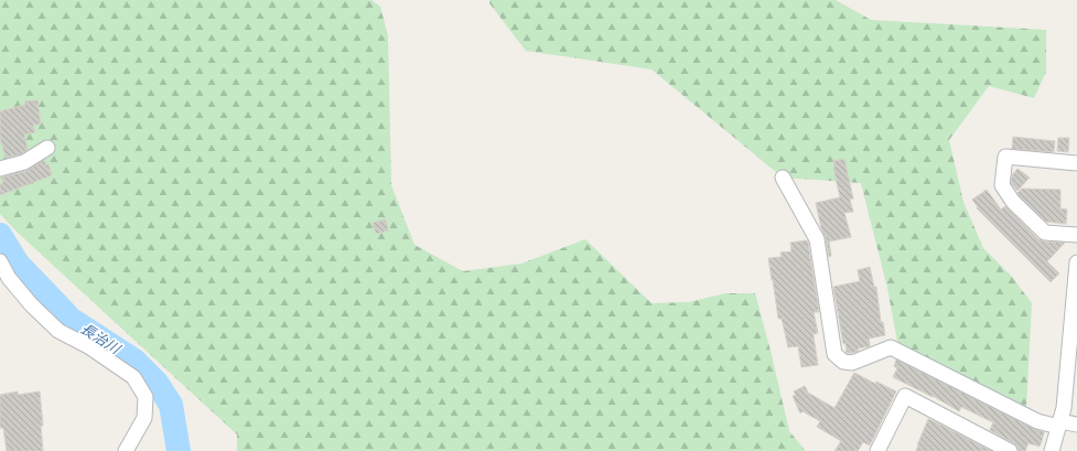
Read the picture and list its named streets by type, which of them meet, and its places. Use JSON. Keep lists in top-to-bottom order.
{
  "water": ["長治川"]
}
